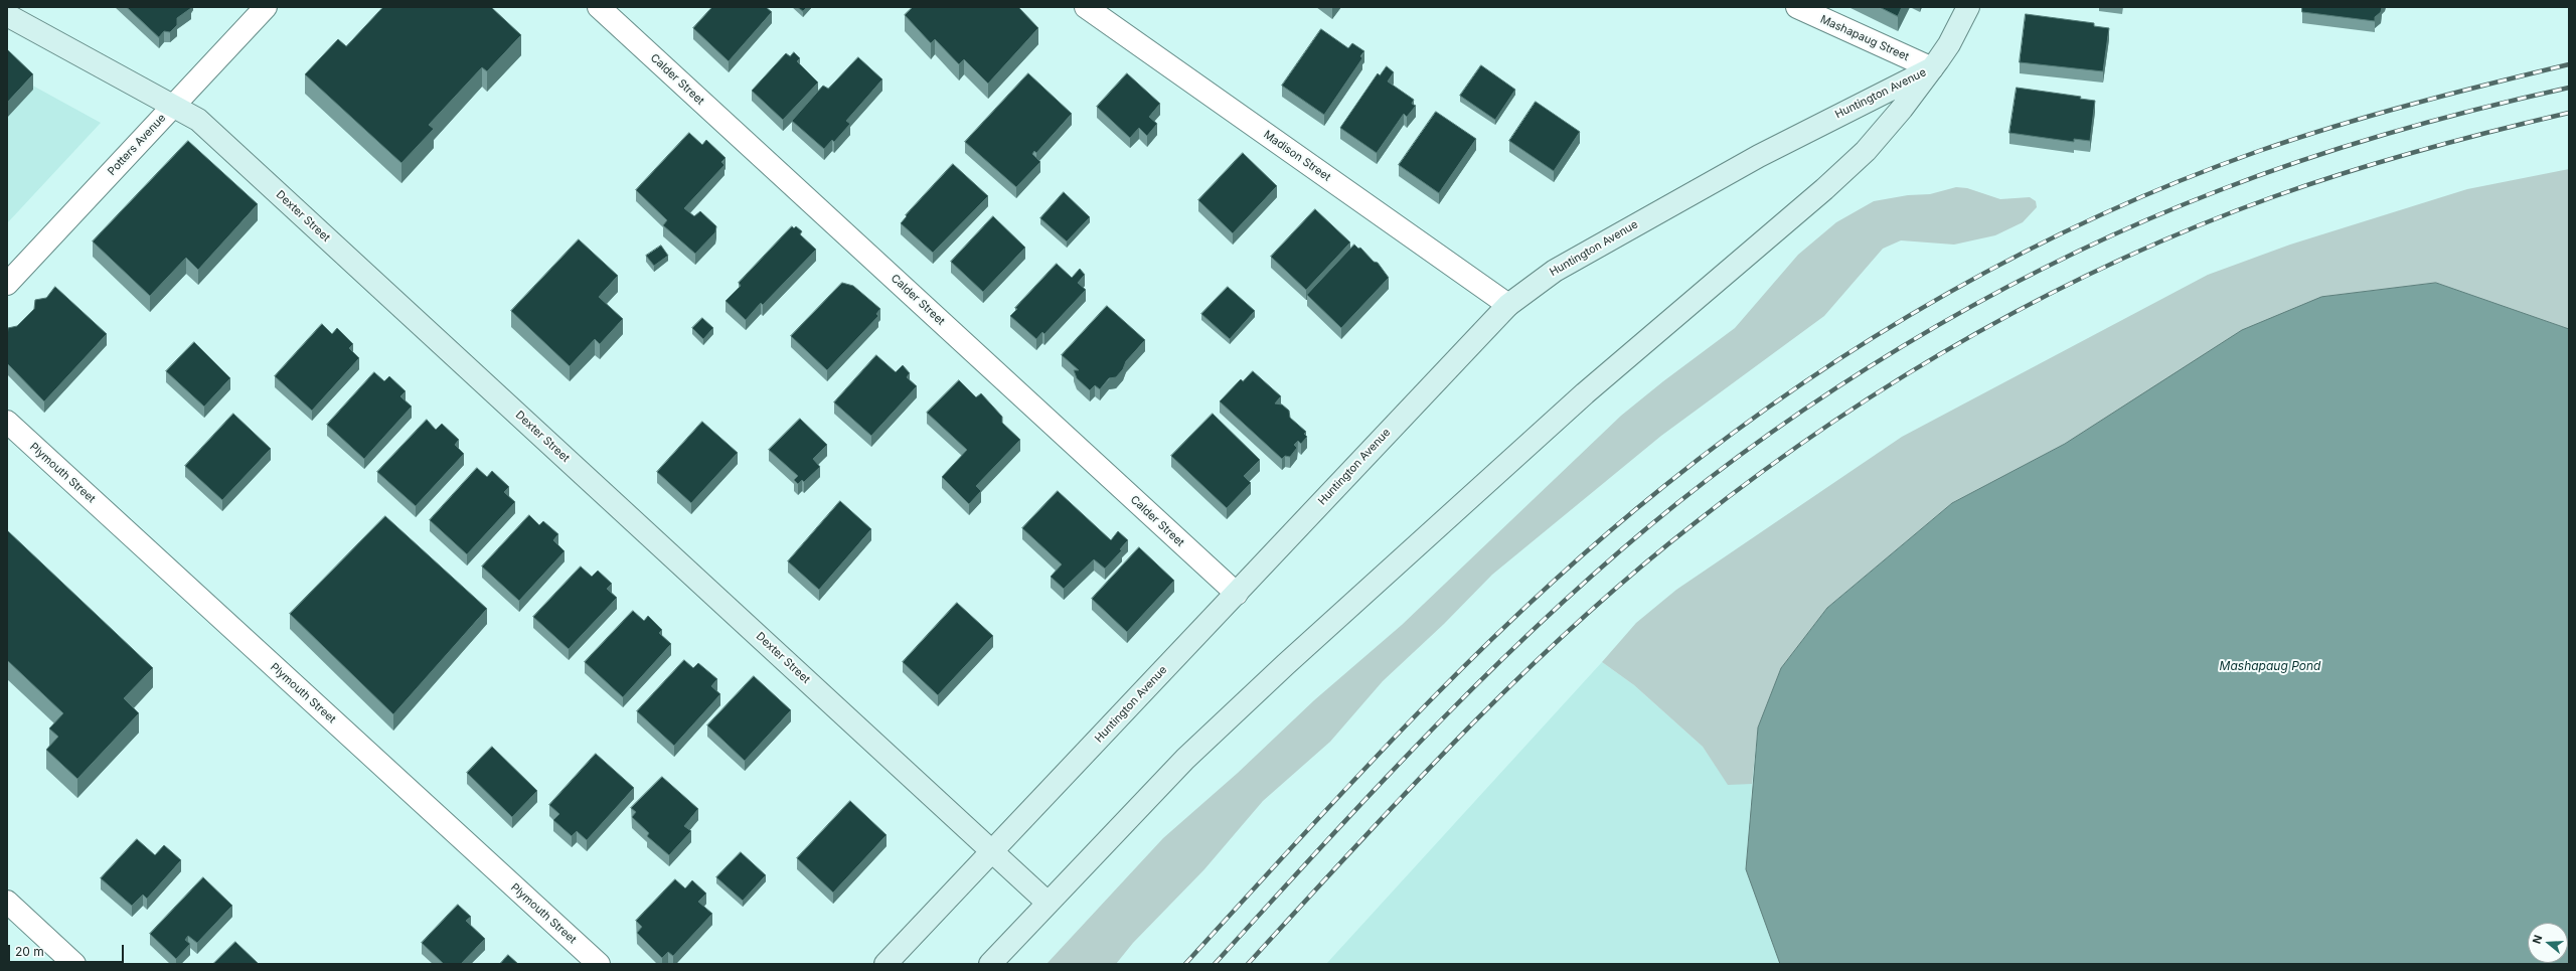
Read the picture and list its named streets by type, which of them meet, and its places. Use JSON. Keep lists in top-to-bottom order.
{
  "streets": {
    "main road": ["Huntington Avenue", "Dexter Street"],
    "street": [
      "Mashapaug Street",
      "Calder Street",
      "Potters Avenue",
      "Madison Street",
      "Plymouth Street"
    ]
  },
  "crossings": [
    ["Mashapaug Street", "Huntington Avenue"],
    ["Calder Street", "Huntington Avenue"],
    ["Huntington Avenue", "Madison Street"],
    ["Huntington Avenue", "Dexter Street"],
    ["Potters Avenue", "Dexter Street"]
  ],
  "water": ["Mashapaug Pond"],
  "scale_bar": "20 m",
  "north": "left"
}
